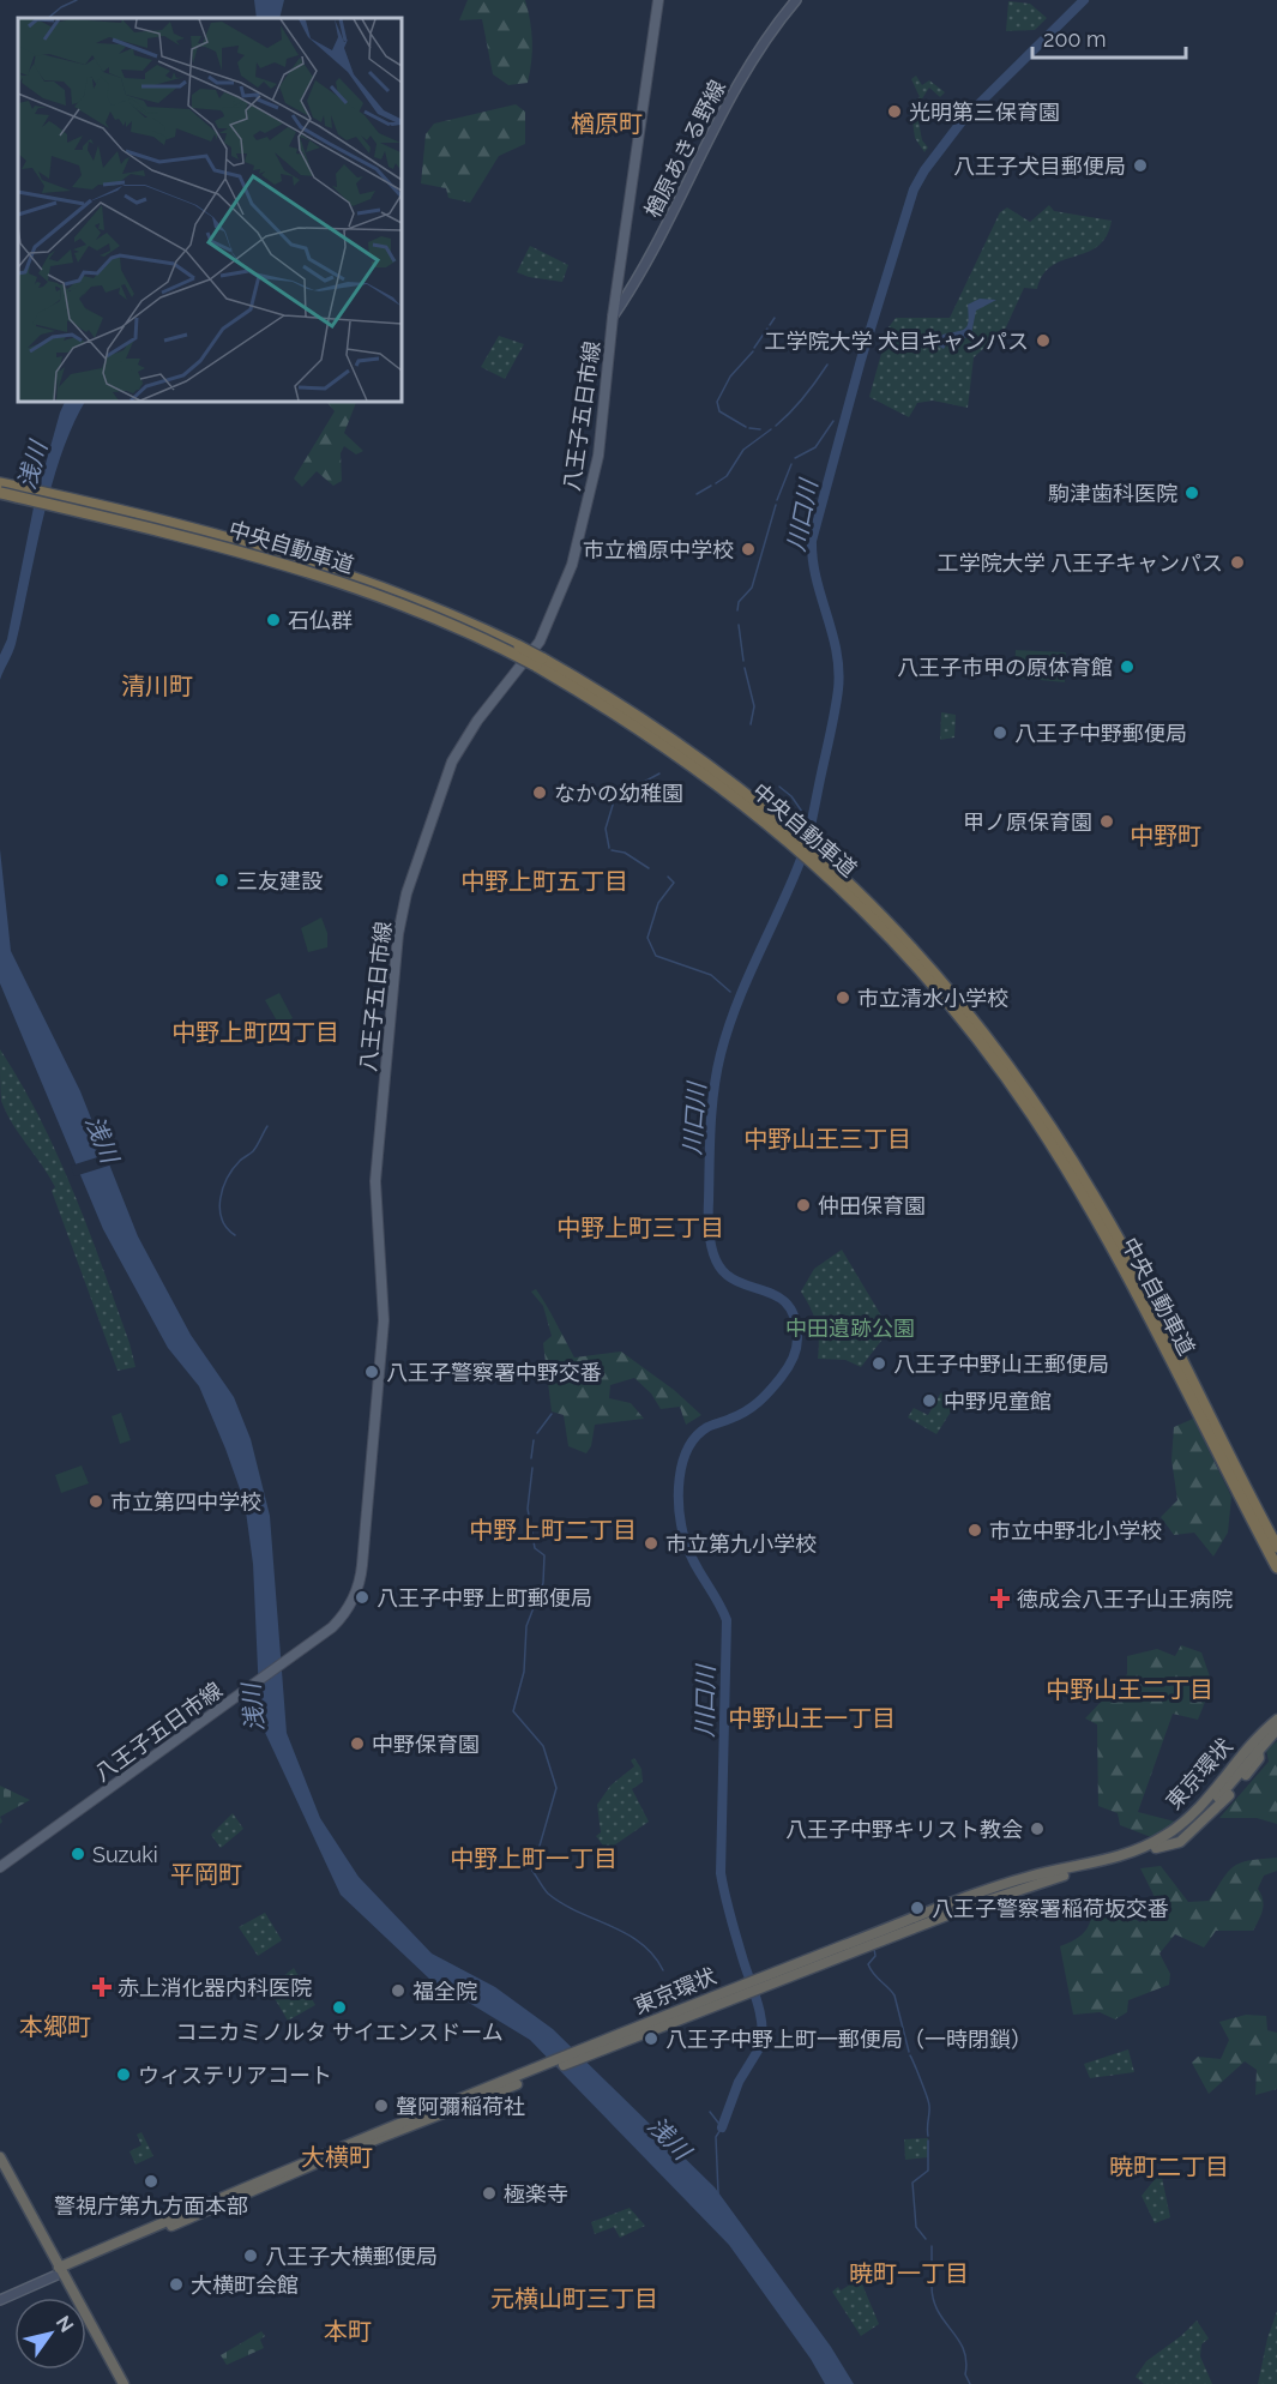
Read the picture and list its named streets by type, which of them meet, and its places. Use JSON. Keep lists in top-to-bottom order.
{
  "streets": {
    "highway": ["中央自動車道", "東京環状"],
    "main road": ["楢原あきる野線", "八王子五日市線"]
  },
  "crossings": [
    ["楢原あきる野線", "八王子五日市線"]
  ],
  "districts": [
    "楢原町",
    "清川町",
    "中野町",
    "中野上町五丁目",
    "中野上町四丁目",
    "中野山王三丁目",
    "中野上町三丁目",
    "中野上町二丁目",
    "中野山王二丁目",
    "中野山王一丁目",
    "中野上町一丁目",
    "平岡町",
    "本郷町",
    "大横町",
    "暁町二丁目",
    "暁町一丁目",
    "元横山町三丁目",
    "本町"
  ],
  "water": ["浅川", "川口川"],
  "parks": ["中田遺跡公園"],
  "places": {
    "other": [
      "光明第三保育園",
      "八王子犬目郵便局",
      "工学院大学 犬目キャンパス",
      "駒津歯科医院",
      "市立楢原中学校",
      "工学院大学 八王子キャンパス",
      "石仏群",
      "八王子市甲の原体育館",
      "八王子中野郵便局",
      "なかの幼稚園",
      "甲ノ原保育園",
      "三友建設",
      "市立清水小学校",
      "仲田保育園",
      "八王子中野山王郵便局",
      "八王子警察署中野交番",
      "中野児童館",
      "市立第四中学校",
      "市立中野北小学校",
      "市立第九小学校",
      "八王子中野上町郵便局",
      "中野保育園",
      "八王子中野キリスト教会",
      "Suzuki",
      "八王子警察署稲荷坂交番",
      "福全院",
      "コニカミノルタ サイエンスドーム",
      "八王子中野上町一郵便局（一時閉鎖）",
      "ウィステリアコート",
      "聲阿彌稲荷社",
      "警視庁第九方面本部",
      "極楽寺",
      "八王子大横郵便局",
      "大横町会館"
    ],
    "health": ["徳成会八王子山王病院", "赤上消化器内科医院"]
  },
  "scale_bar": "200 m",
  "north": "top right"
}
